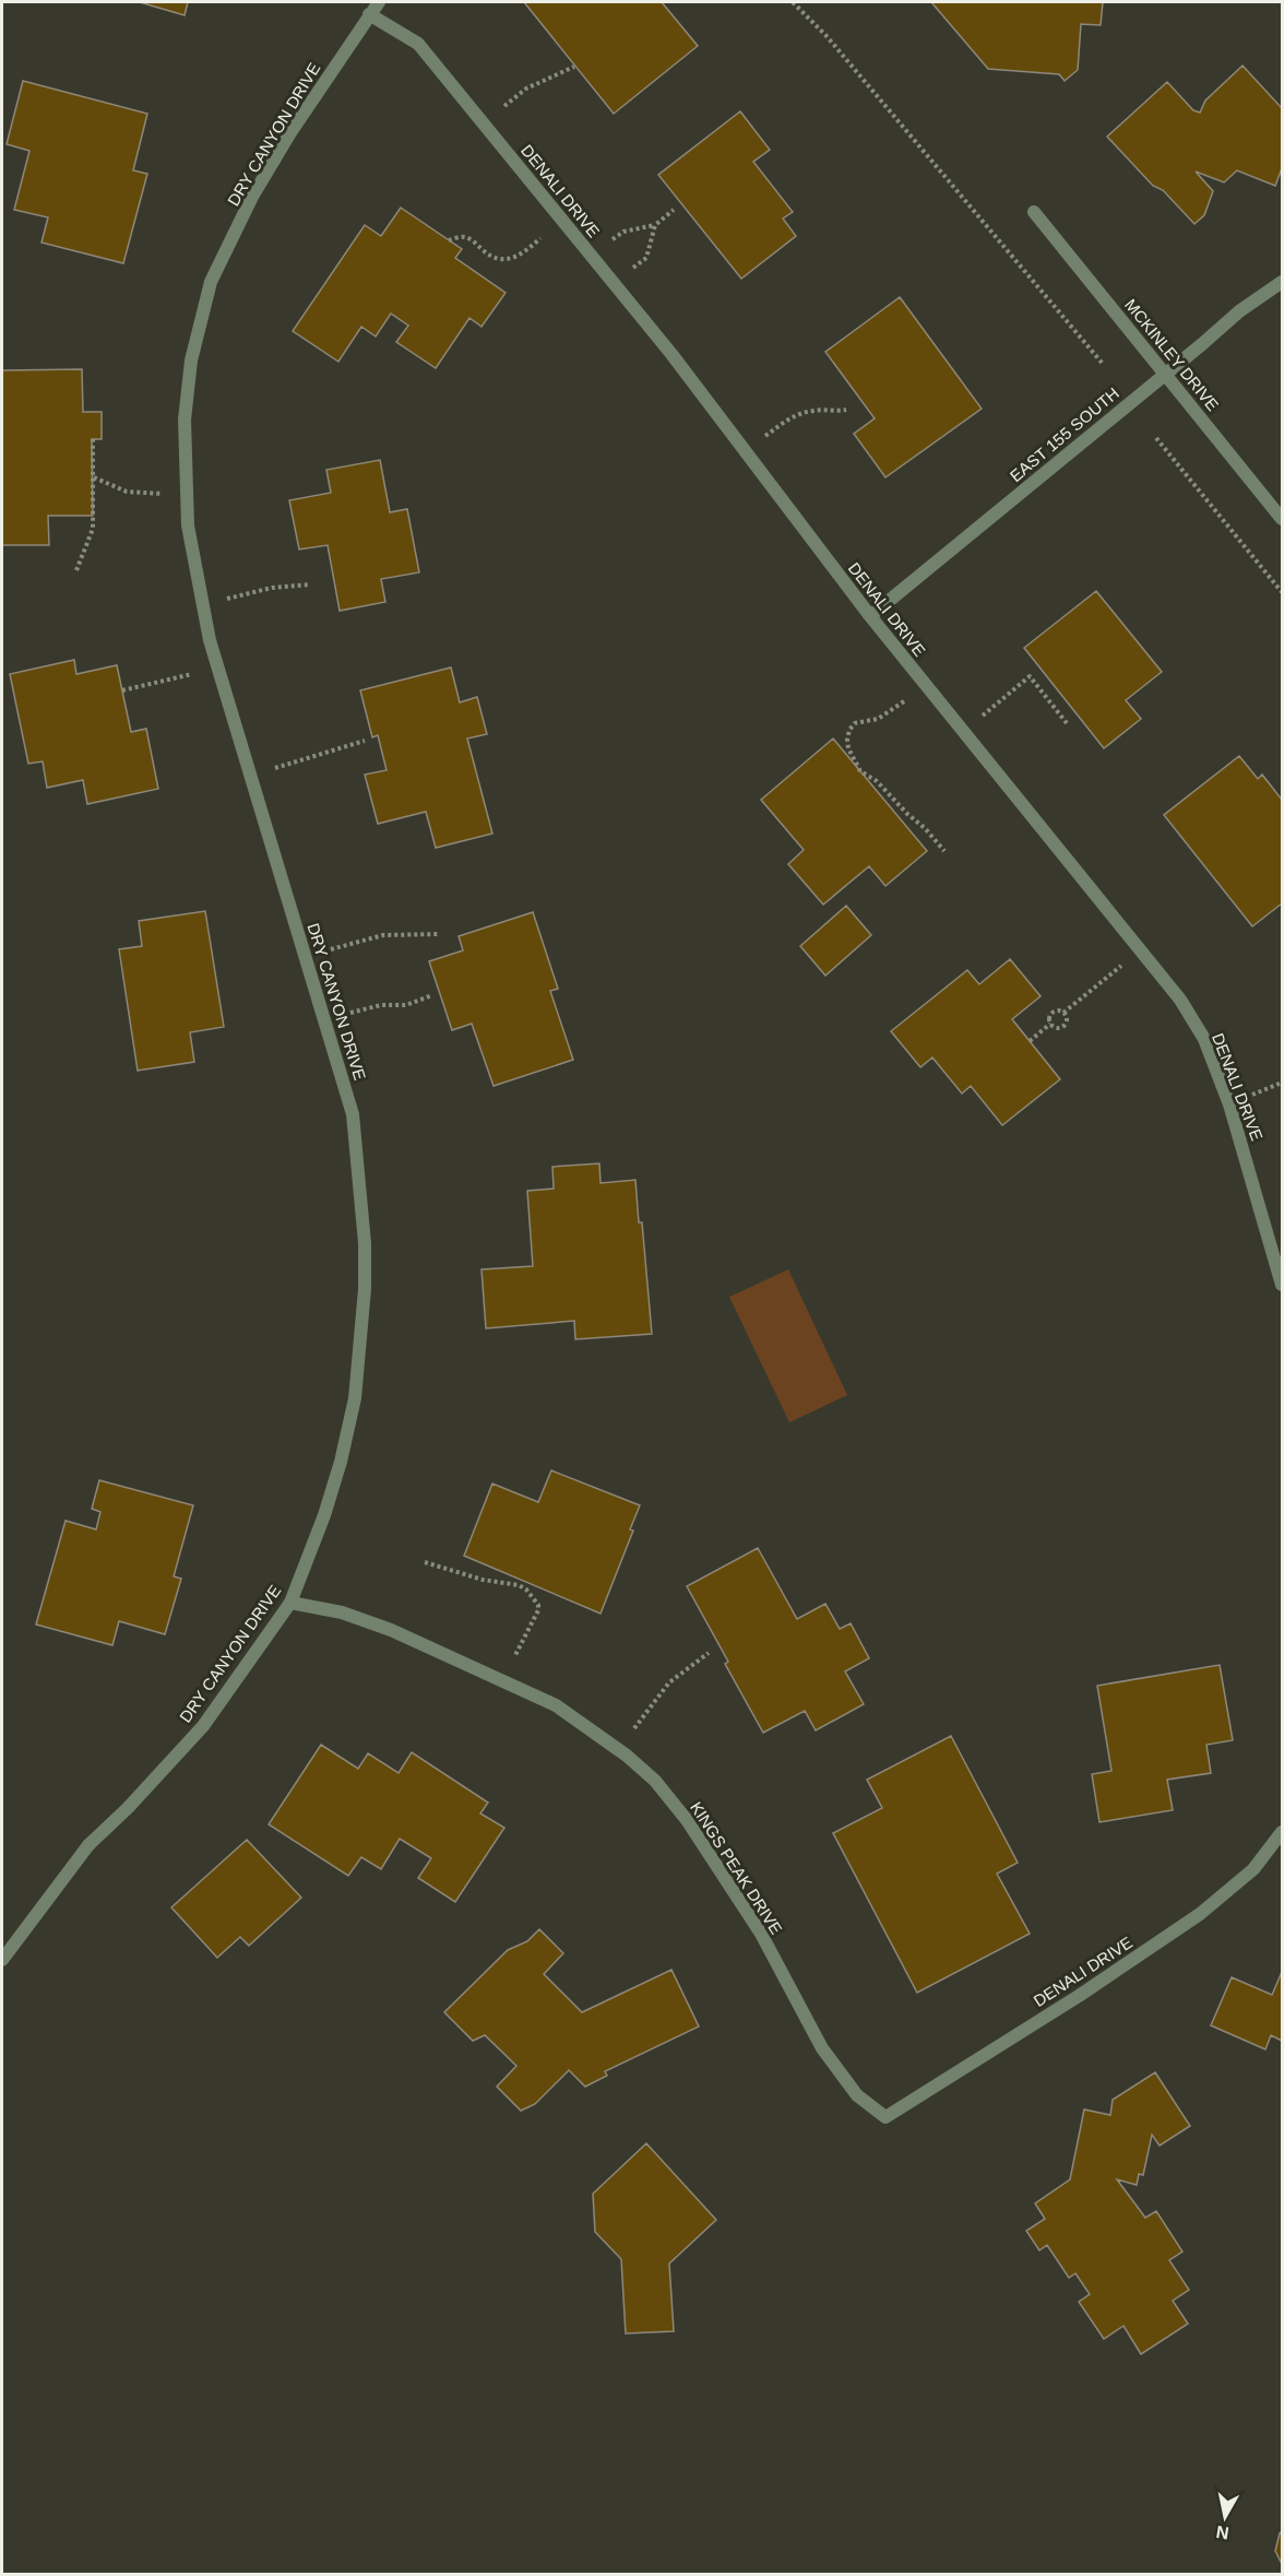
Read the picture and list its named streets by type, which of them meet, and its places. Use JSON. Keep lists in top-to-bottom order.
{
  "streets": {
    "street": [
      "DRY CANYON DRIVE",
      "DENALI DRIVE",
      "MCKINLEY DRIVE",
      "EAST 155 SOUTH",
      "KINGS PEAK DRIVE"
    ]
  },
  "crossings": [
    ["DRY CANYON DRIVE", "DENALI DRIVE"],
    ["DRY CANYON DRIVE", "KINGS PEAK DRIVE"],
    ["DENALI DRIVE", "EAST 155 SOUTH"],
    ["DENALI DRIVE", "KINGS PEAK DRIVE"],
    ["MCKINLEY DRIVE", "EAST 155 SOUTH"]
  ],
  "north": "bottom"
}
